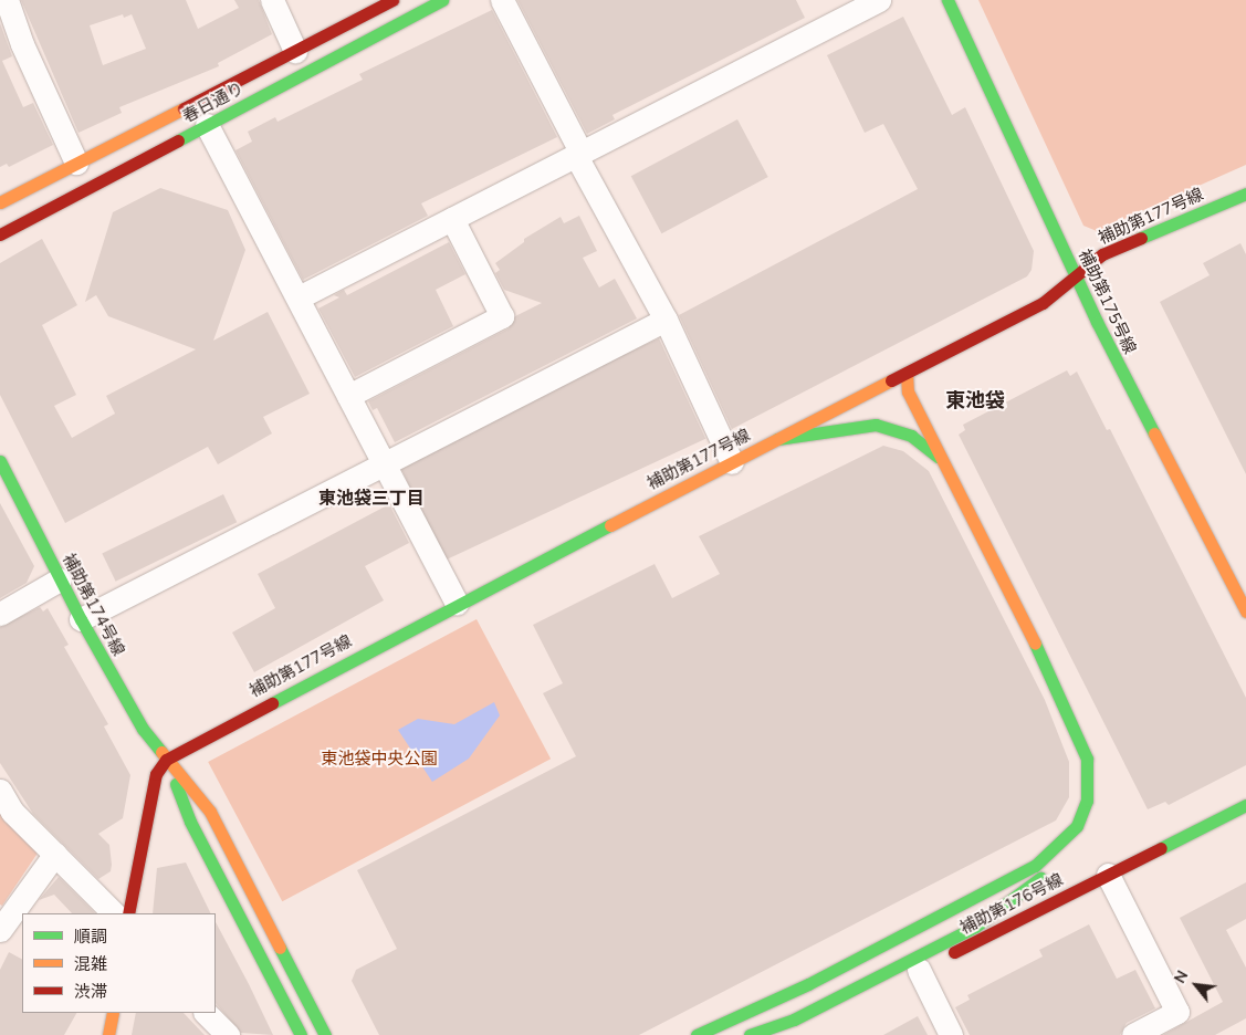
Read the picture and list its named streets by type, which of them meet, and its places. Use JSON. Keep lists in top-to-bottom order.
{
  "streets": {
    "main road": [
      "春日通り",
      "補助第177号線",
      "補助第175号線",
      "補助第174号線",
      "補助第176号線"
    ]
  },
  "crossings": [
    ["補助第177号線", "補助第175号線"],
    ["補助第177号線", "補助第174号線"]
  ],
  "districts": ["東池袋", "東池袋三丁目"],
  "parks": ["東池袋中央公園"],
  "legend": ["順調", "混雑", "渋滞"],
  "north": "top left"
}
